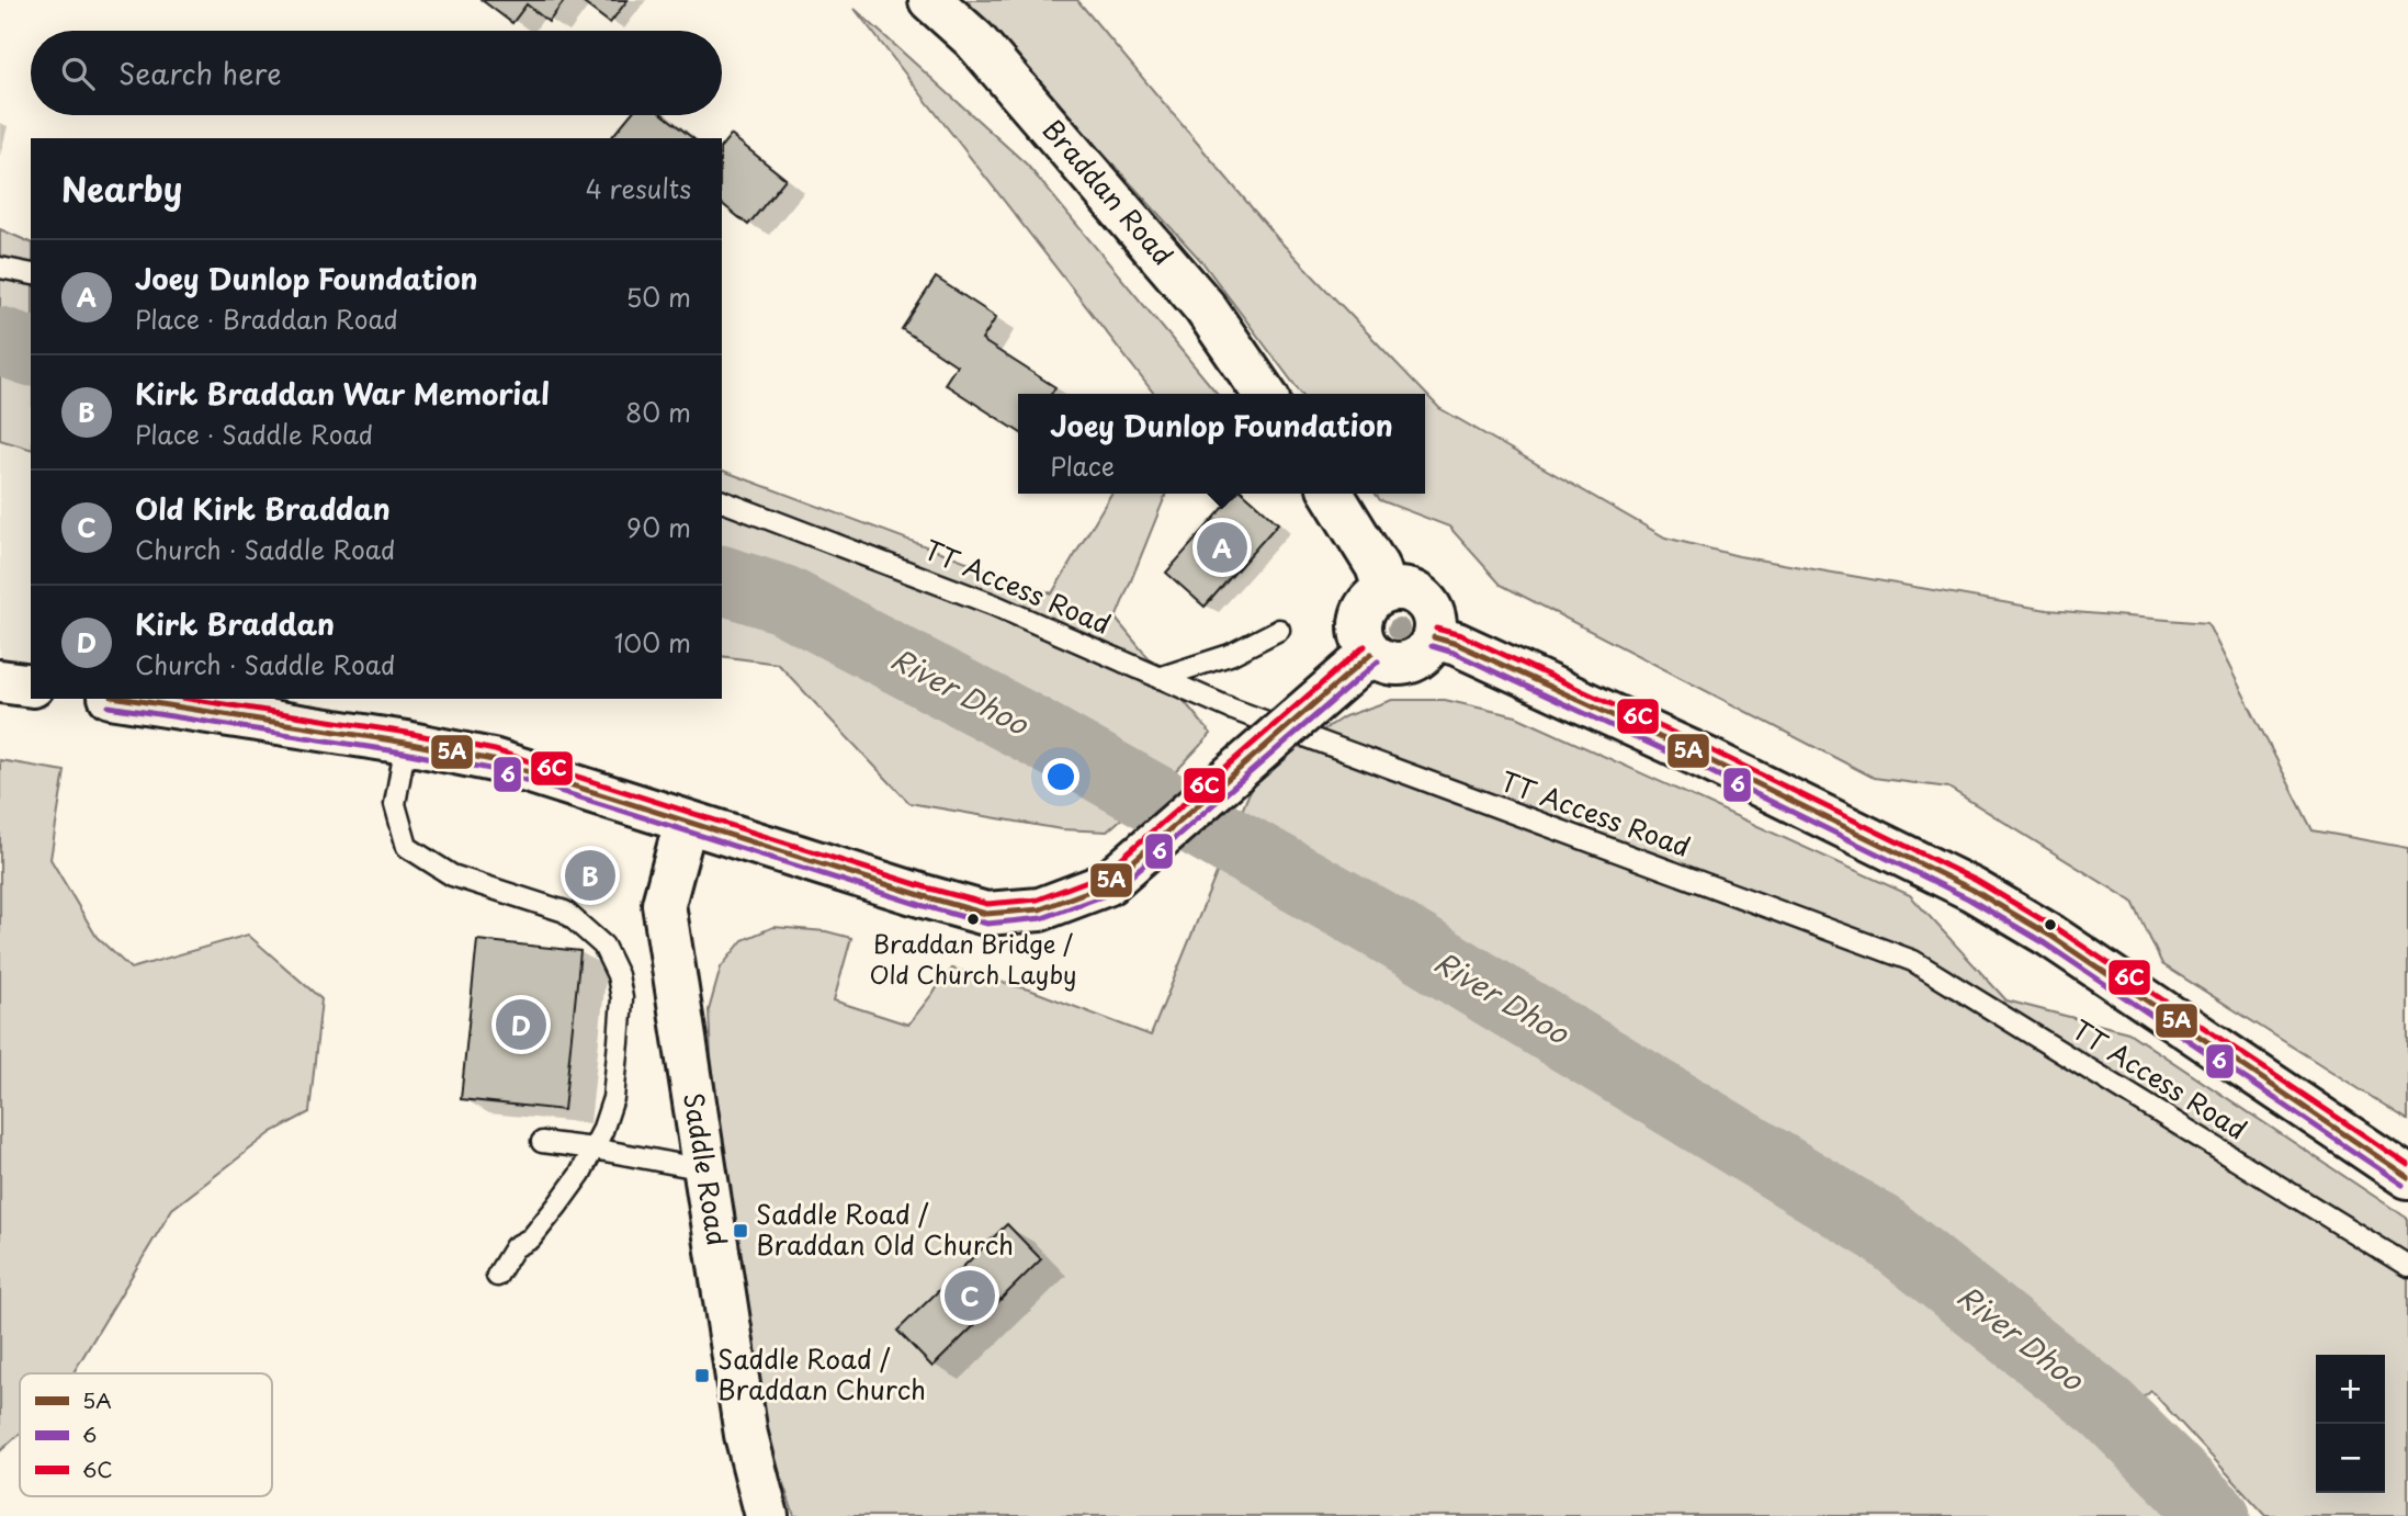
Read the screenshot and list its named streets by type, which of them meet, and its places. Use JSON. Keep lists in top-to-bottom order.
{
  "streets": {
    "highway": ["Braddan Road", "Saddle Road"],
    "lane": ["TT Access Road"]
  },
  "water": ["River Dhoo"],
  "places": {
    "other": ["Braddan Bridge / Old Church Layby"],
    "transit": ["Saddle Road / Braddan Old Church", "Saddle Road / Braddan Church"]
  },
  "lines": ["transit line 6C", "transit line 5A", "transit line 6"],
  "legend": ["5A", "6", "6C"],
  "page": {
    "search": "Search here",
    "heading": ["Nearby", "4 results"],
    "list": [
      {
        "mark": "A",
        "name": "Joey Dunlop Foundation",
        "note": "Place · Braddan Road",
        "value": "50 m"
      },
      {
        "mark": "B",
        "name": "Kirk Braddan War Memorial",
        "note": "Place · Saddle Road",
        "value": "80 m"
      },
      {
        "mark": "C",
        "name": "Old Kirk Braddan",
        "note": "Church · Saddle Road",
        "value": "90 m"
      },
      {
        "mark": "D",
        "name": "Kirk Braddan",
        "note": "Church · Saddle Road",
        "value": "100 m"
      }
    ],
    "popup": ["Joey Dunlop Foundation", "Place"],
    "pins": [
      "A",
      "B",
      "D",
      "C"
    ],
    "map_buttons": ["+", "−"]
  }
}
